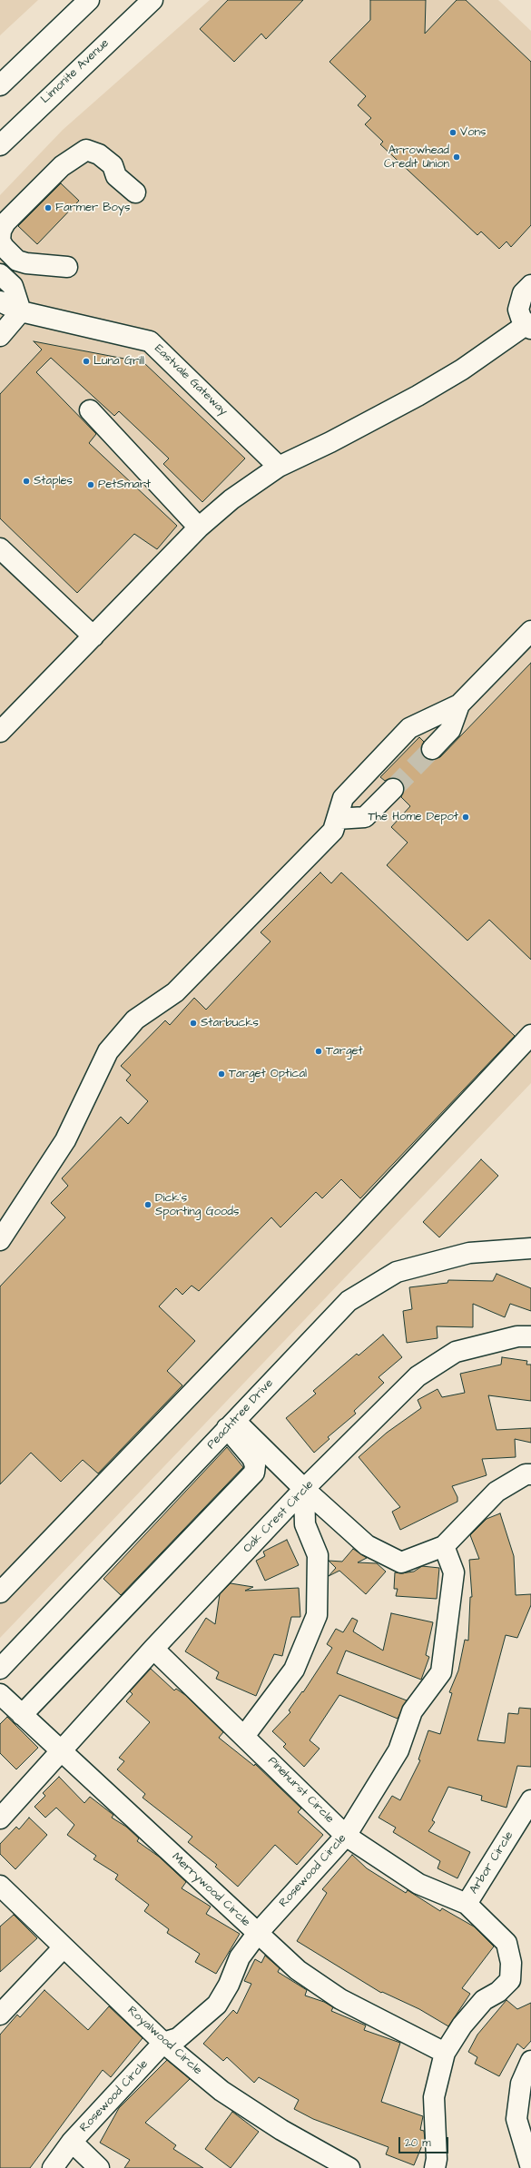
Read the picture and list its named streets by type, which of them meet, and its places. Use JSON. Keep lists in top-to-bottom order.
{
  "streets": {
    "street": [
      "Limonite Avenue",
      "Eastvale Gateway",
      "Peachtree Drive",
      "Oak Crest Circle",
      "Pinehurst Circle",
      "Arbor Circle",
      "Rosewood Circle",
      "Merrywood Circle",
      "Royalwood Circle"
    ]
  },
  "crossings": [
    ["Oak Crest Circle", "Pinehurst Circle"],
    ["Oak Crest Circle", "Merrywood Circle"],
    ["Pinehurst Circle", "Arbor Circle"],
    ["Pinehurst Circle", "Rosewood Circle"],
    ["Arbor Circle", "Merrywood Circle"],
    ["Rosewood Circle", "Merrywood Circle"],
    ["Rosewood Circle", "Royalwood Circle"]
  ],
  "places": [
    "Vons",
    "Arrowhead Credit Union",
    "Farmer Boys",
    "Luna Grill",
    "Staples",
    "PetSmart",
    "The Home Depot",
    "Starbucks",
    "Target",
    "Target Optical",
    "Dick's Sporting Goods"
  ],
  "scale_bar": "20 m"
}
